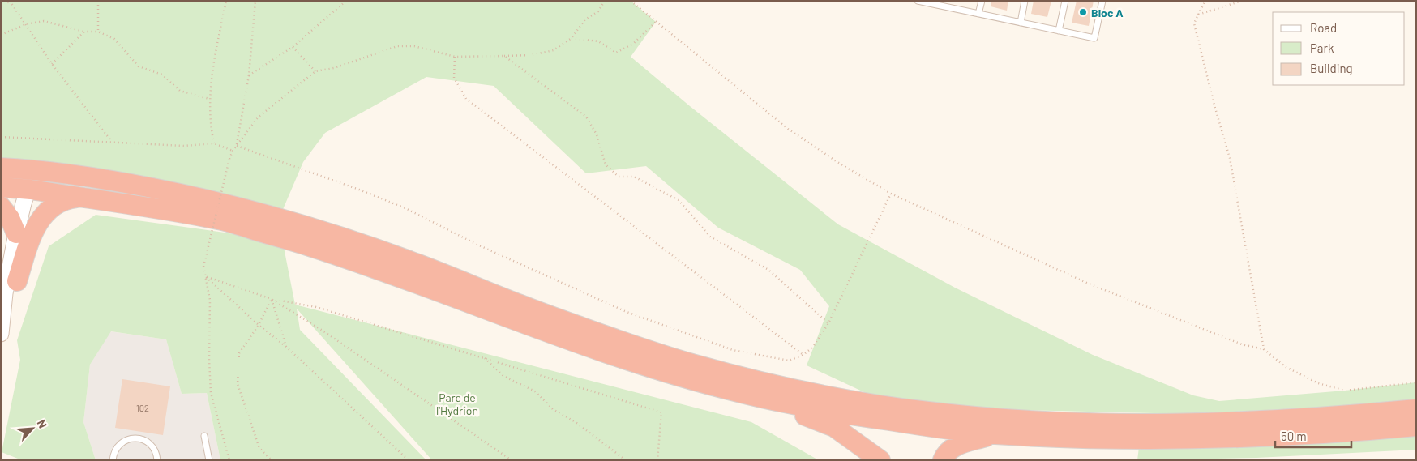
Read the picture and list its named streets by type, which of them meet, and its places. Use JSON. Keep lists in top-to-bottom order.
{
  "parks": ["Parc de l'Hydrion"],
  "places": ["Bloc A"],
  "house_numbers": ["102"],
  "legend": ["Road", "Park", "Building"],
  "scale_bar": "50 m",
  "north": "top right"
}
